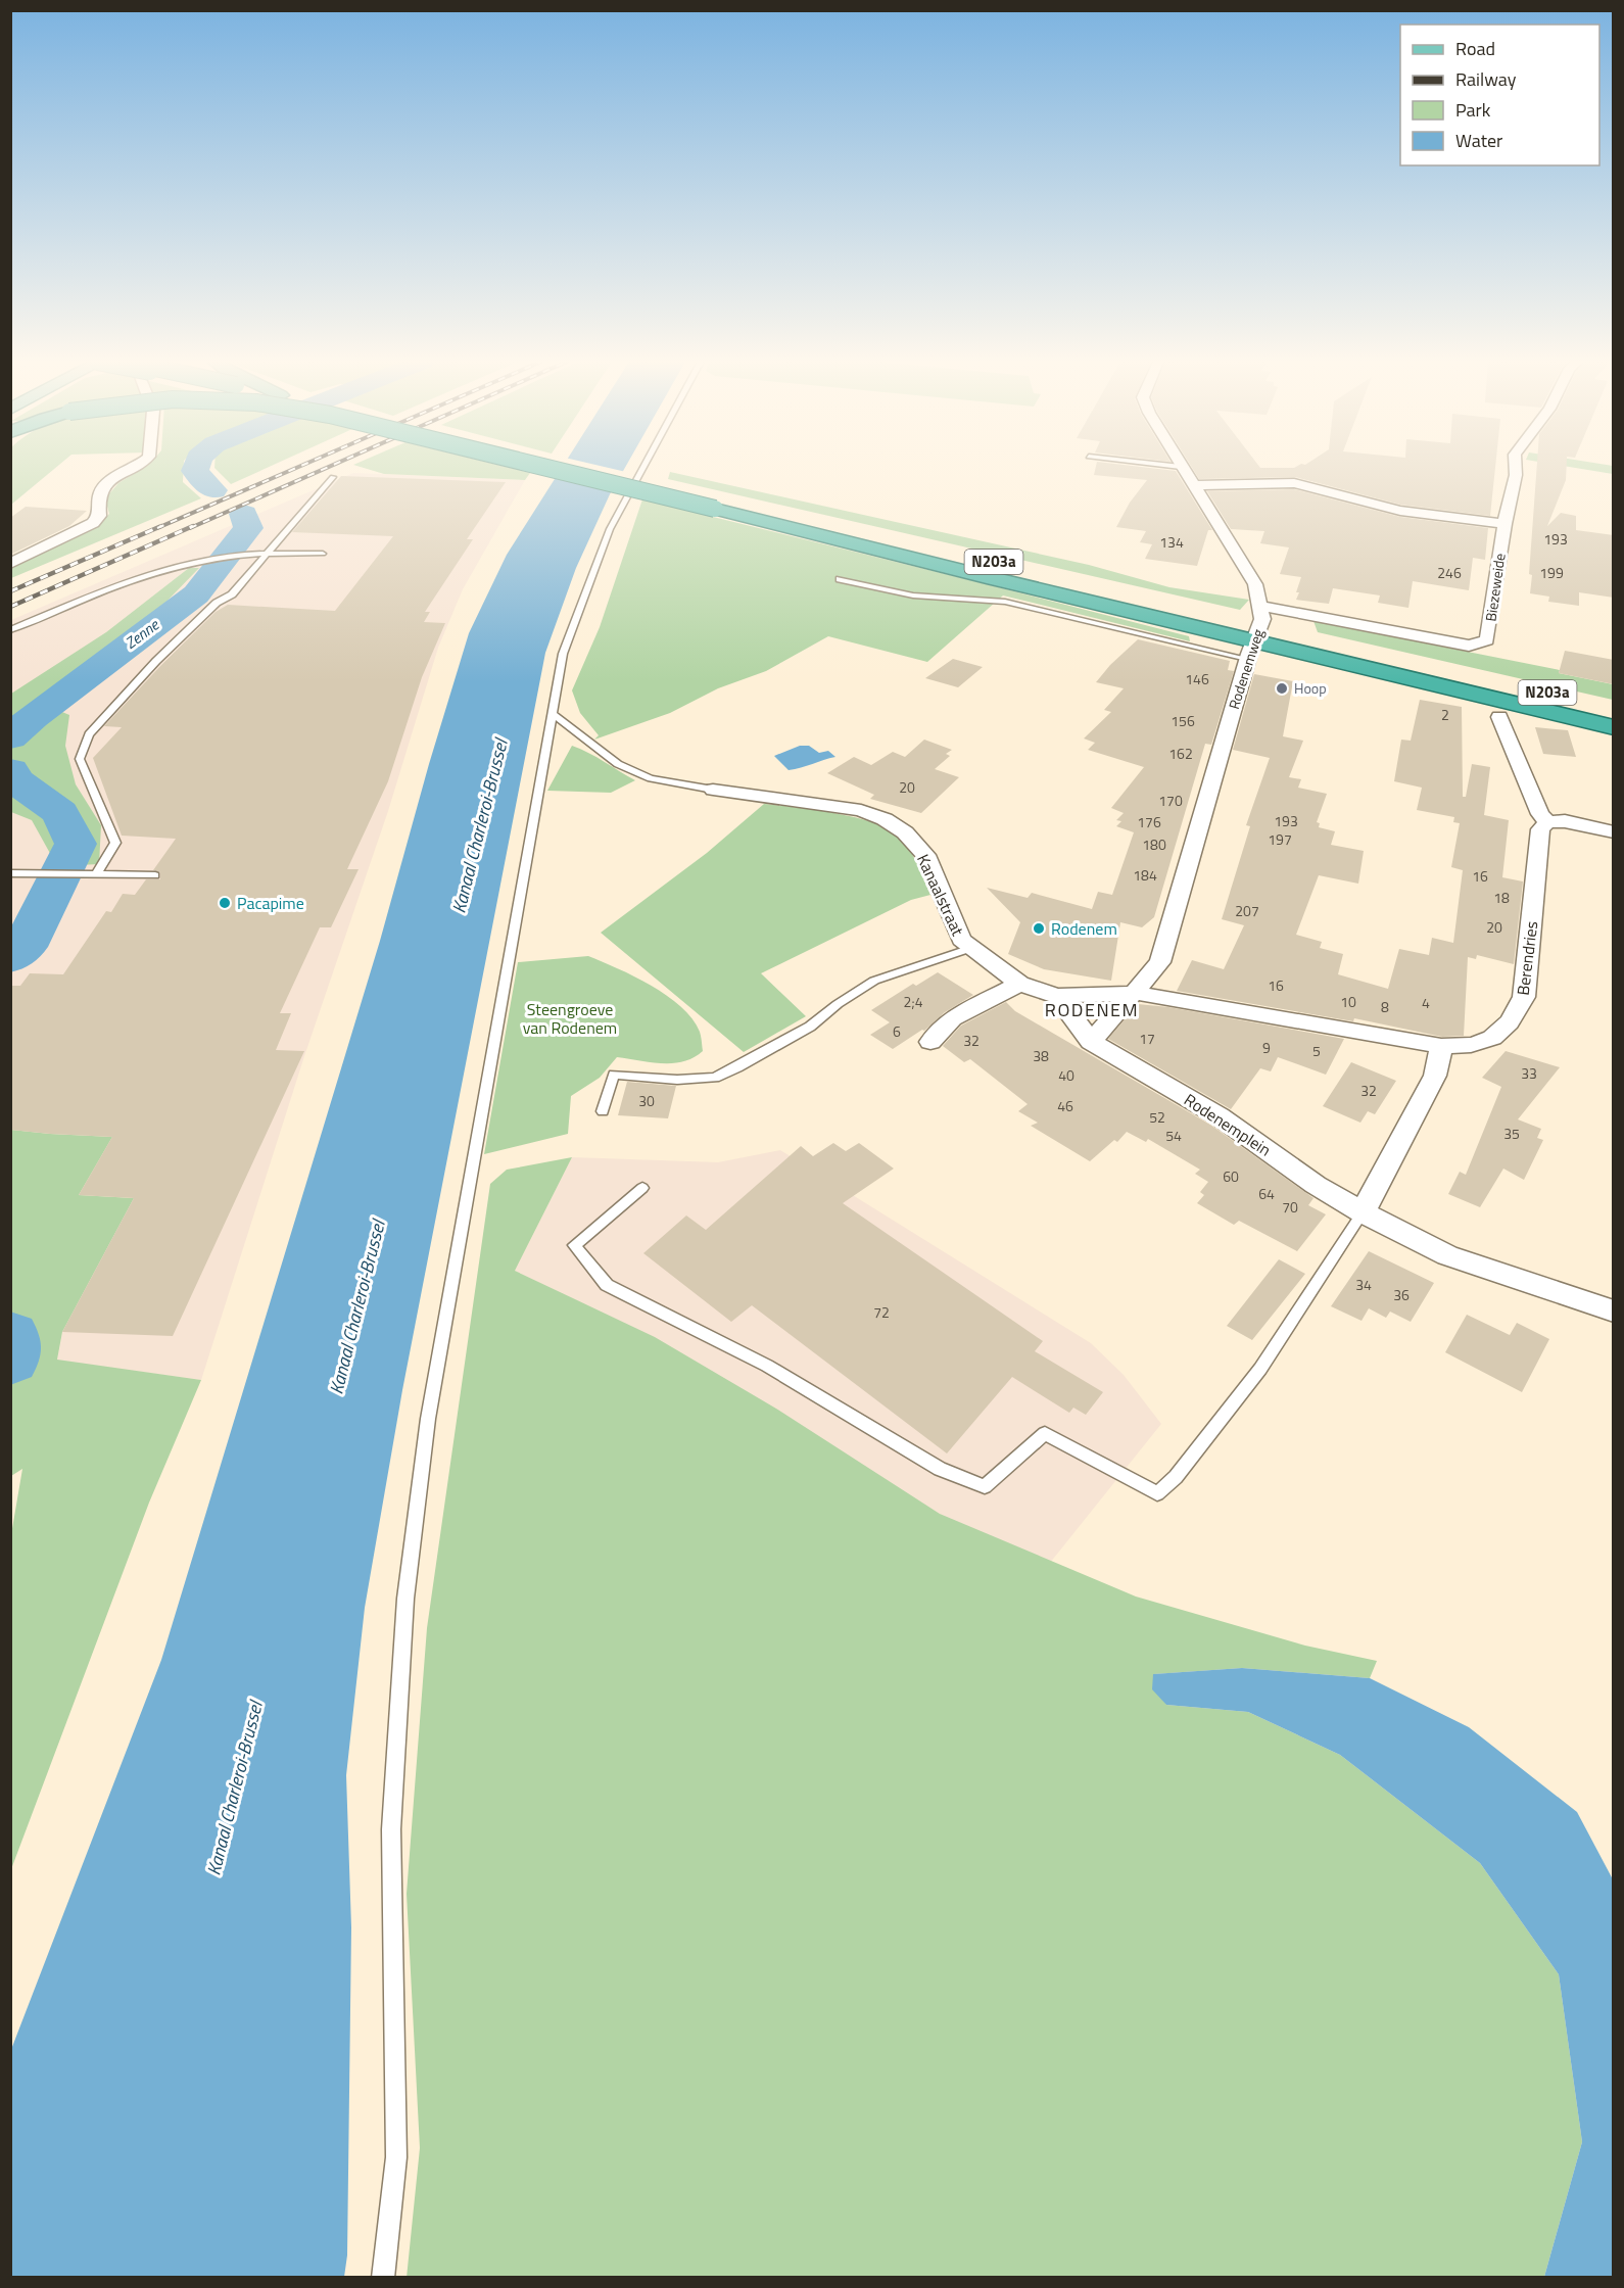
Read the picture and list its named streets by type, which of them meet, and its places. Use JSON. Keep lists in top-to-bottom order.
{
  "streets": {
    "highway": ["N203a"],
    "street": [
      "Biezeweide",
      "Rodenemweg",
      "Kanaalstraat",
      "Berendries",
      "Rodenemplein"
    ]
  },
  "crossings": [
    ["N203a", "Biezeweide"],
    ["N203a", "Rodenemweg"],
    ["Biezeweide", "Rodenemweg"],
    ["Kanaalstraat", "Rodenemplein"]
  ],
  "districts": ["RODENEM"],
  "water": ["Zenne", "Kanaal Charleroi-Brussel"],
  "parks": ["Steengroeve van Rodenem"],
  "places": ["Hoop", "Pacapime", "Rodenem"],
  "house_numbers": [
    "193",
    "134",
    "246",
    "199",
    "146",
    "2",
    "156",
    "162",
    "20",
    "170",
    "193",
    "176",
    "197",
    "180",
    "184",
    "16",
    "18",
    "207",
    "20",
    "16",
    "2;4",
    "10",
    "4",
    "8",
    "6",
    "17",
    "32",
    "9",
    "5",
    "38",
    "33",
    "40",
    "32",
    "30",
    "46",
    "52",
    "35",
    "54",
    "60",
    "64",
    "70",
    "34",
    "36",
    "72"
  ],
  "legend": [
    "Road",
    "Railway",
    "Park",
    "Water"
  ]
}
